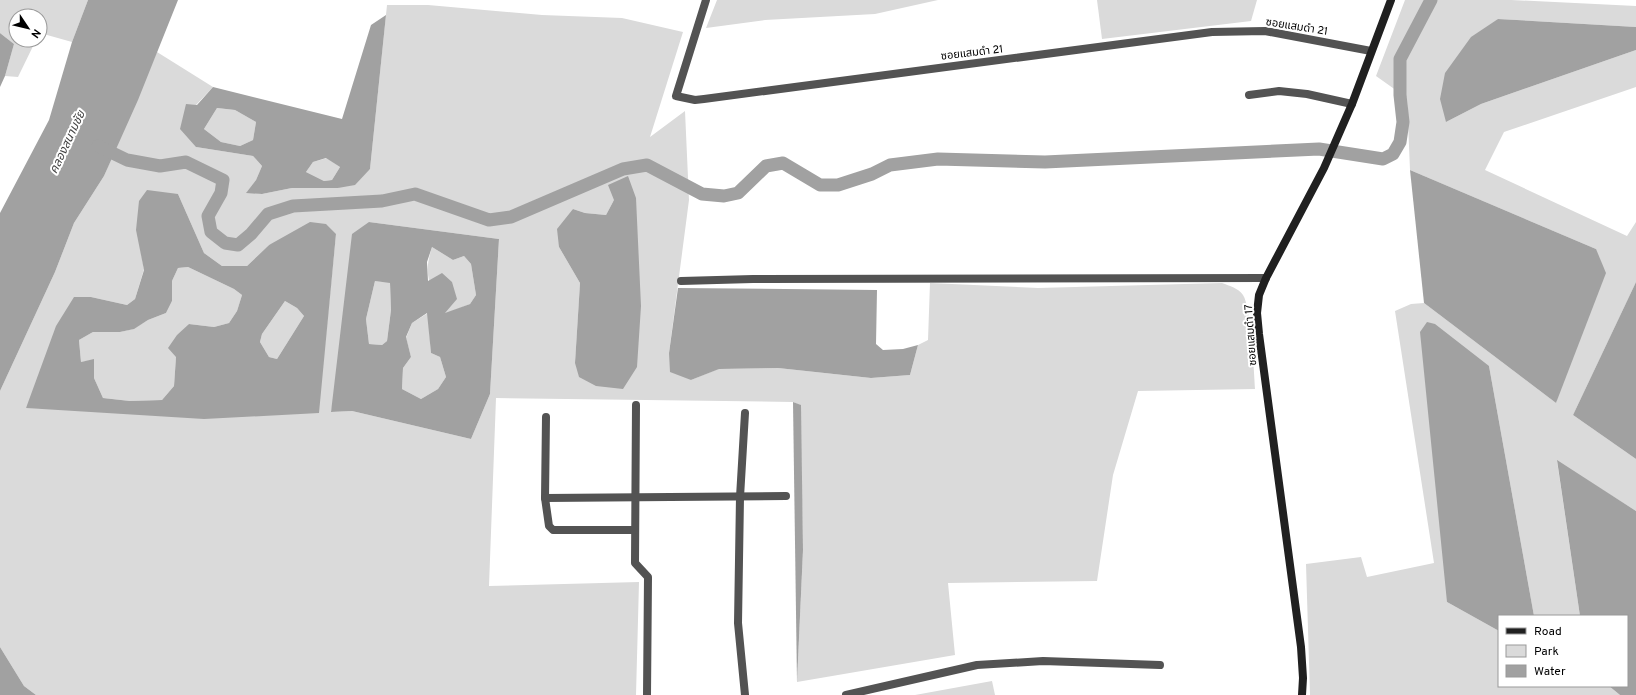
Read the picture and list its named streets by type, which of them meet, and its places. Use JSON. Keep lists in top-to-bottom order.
{
  "streets": {
    "street": ["ซอยแสมดำ 21", "ซอยแสมดำ 17"]
  },
  "crossings": [
    ["ซอยแสมดำ 21", "ซอยแสมดำ 17"]
  ],
  "water": ["คลองสนามชัย"],
  "legend": ["Road", "Park", "Water"],
  "north": "bottom right"
}
